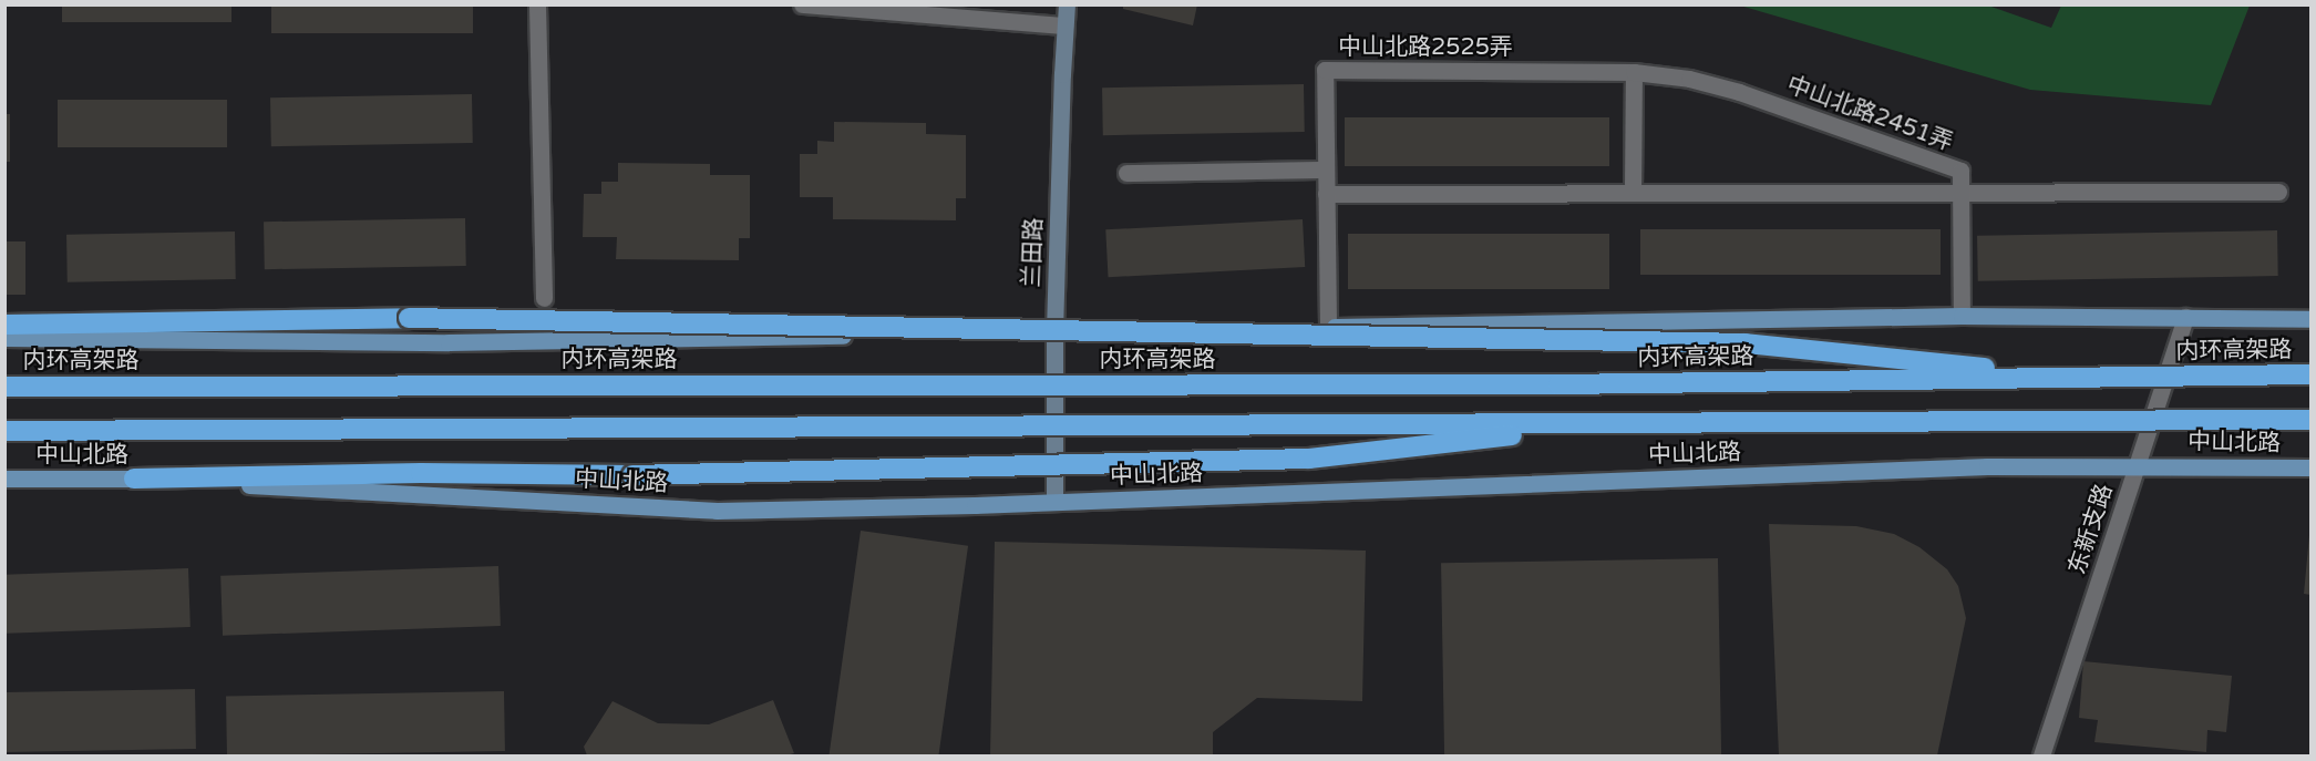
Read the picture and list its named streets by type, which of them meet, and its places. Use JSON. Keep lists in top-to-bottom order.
{
  "streets": {
    "highway": ["内环高架路"],
    "main road": ["中山北路"],
    "street": [
      "中山北路2525弄",
      "中山北路2451弄",
      "兰田路",
      "东新支路"
    ]
  },
  "crossings": [
    ["中山北路2525弄", "中山北路2451弄"],
    ["兰田路", "中山北路"],
    ["中山北路", "东新支路"]
  ]
}
